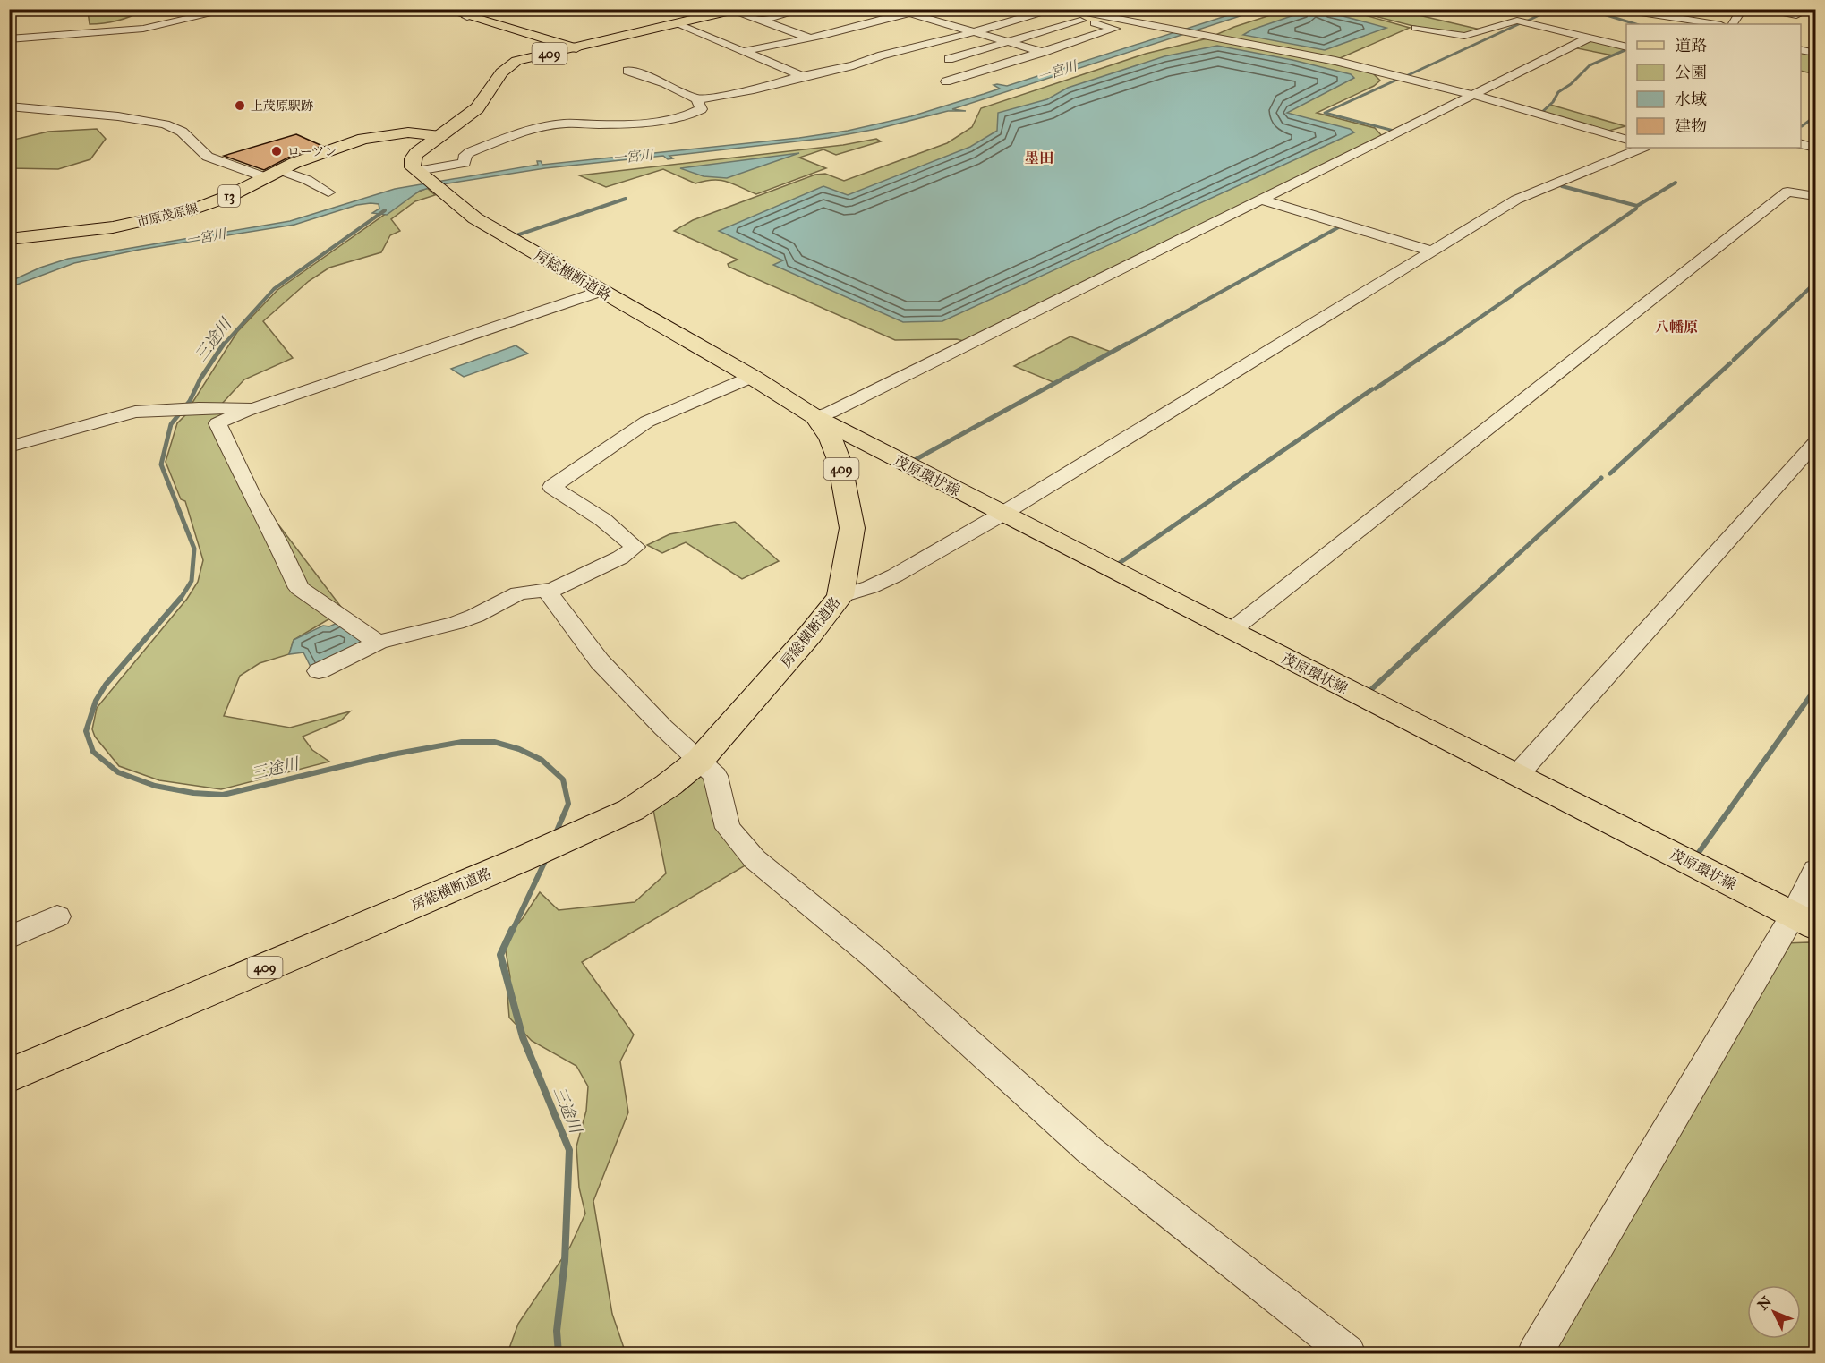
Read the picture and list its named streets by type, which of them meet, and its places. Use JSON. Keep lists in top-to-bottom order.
{
  "streets": {
    "highway": ["409", "房総横断道路"],
    "main road": ["13", "市原茂原線", "茂原環状線"]
  },
  "crossings": [
    ["409", "市原茂原線"],
    ["409", "房総横断道路"],
    ["房総横断道路", "茂原環状線"]
  ],
  "districts": ["墨田", "八幡原"],
  "water": ["一宮川", "三途川"],
  "places": ["上茂原駅跡", "ローソン"],
  "legend": [
    "道路",
    "公園",
    "水域",
    "建物"
  ],
  "north": "top left"
}
